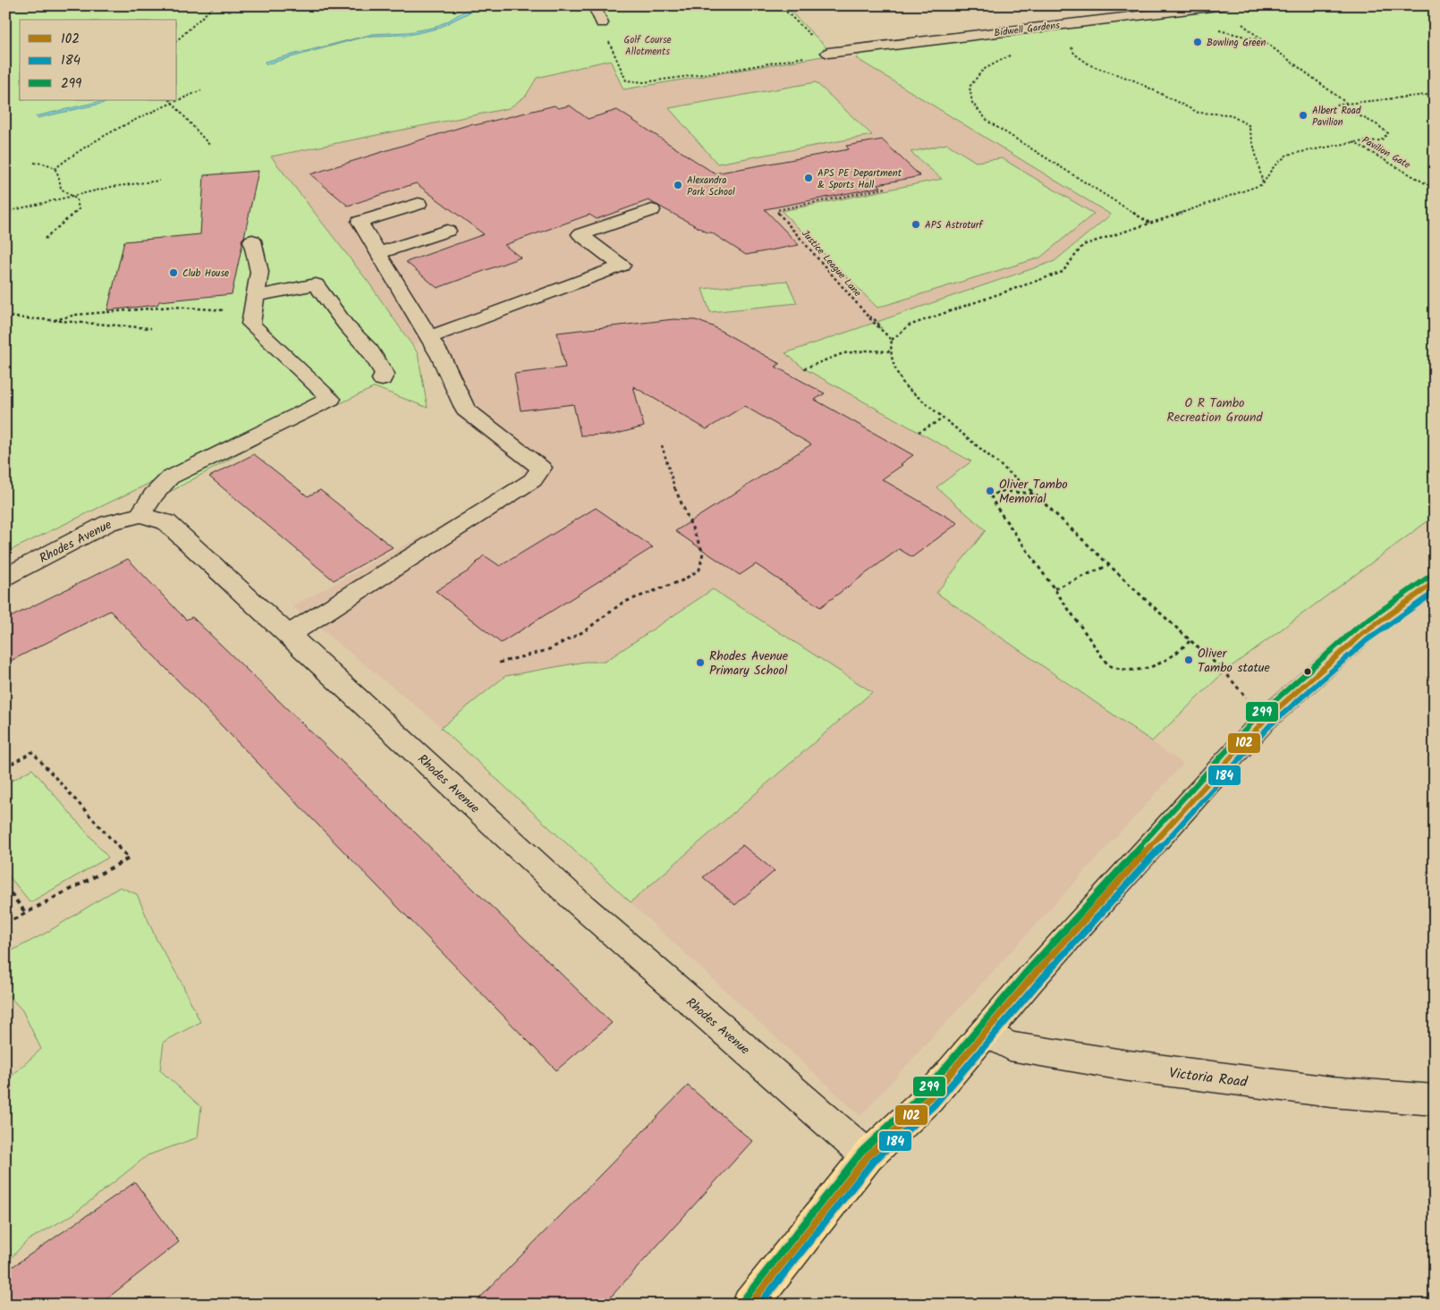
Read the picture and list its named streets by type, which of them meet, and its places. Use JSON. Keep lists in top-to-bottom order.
{
  "streets": {
    "street": ["Bidwell Gardens", "Rhodes Avenue", "Victoria Road"],
    "path": ["Pavilion Gate", "Justice League Lane"]
  },
  "parks": ["Golf Course Allotments", "O R Tambo Recreation Ground"],
  "places": [
    "Bowling Green",
    "Albert Road Pavilion",
    "APS PE Department & Sports Hall",
    "Alexandra Park School",
    "APS Astroturf",
    "Club House",
    "Oliver Tambo Memorial",
    "Oliver Tambo statue",
    "Rhodes Avenue Primary School"
  ],
  "lines": ["transit line 299", "transit line 102", "transit line 184"],
  "legend": ["102", "184", "299"]
}
